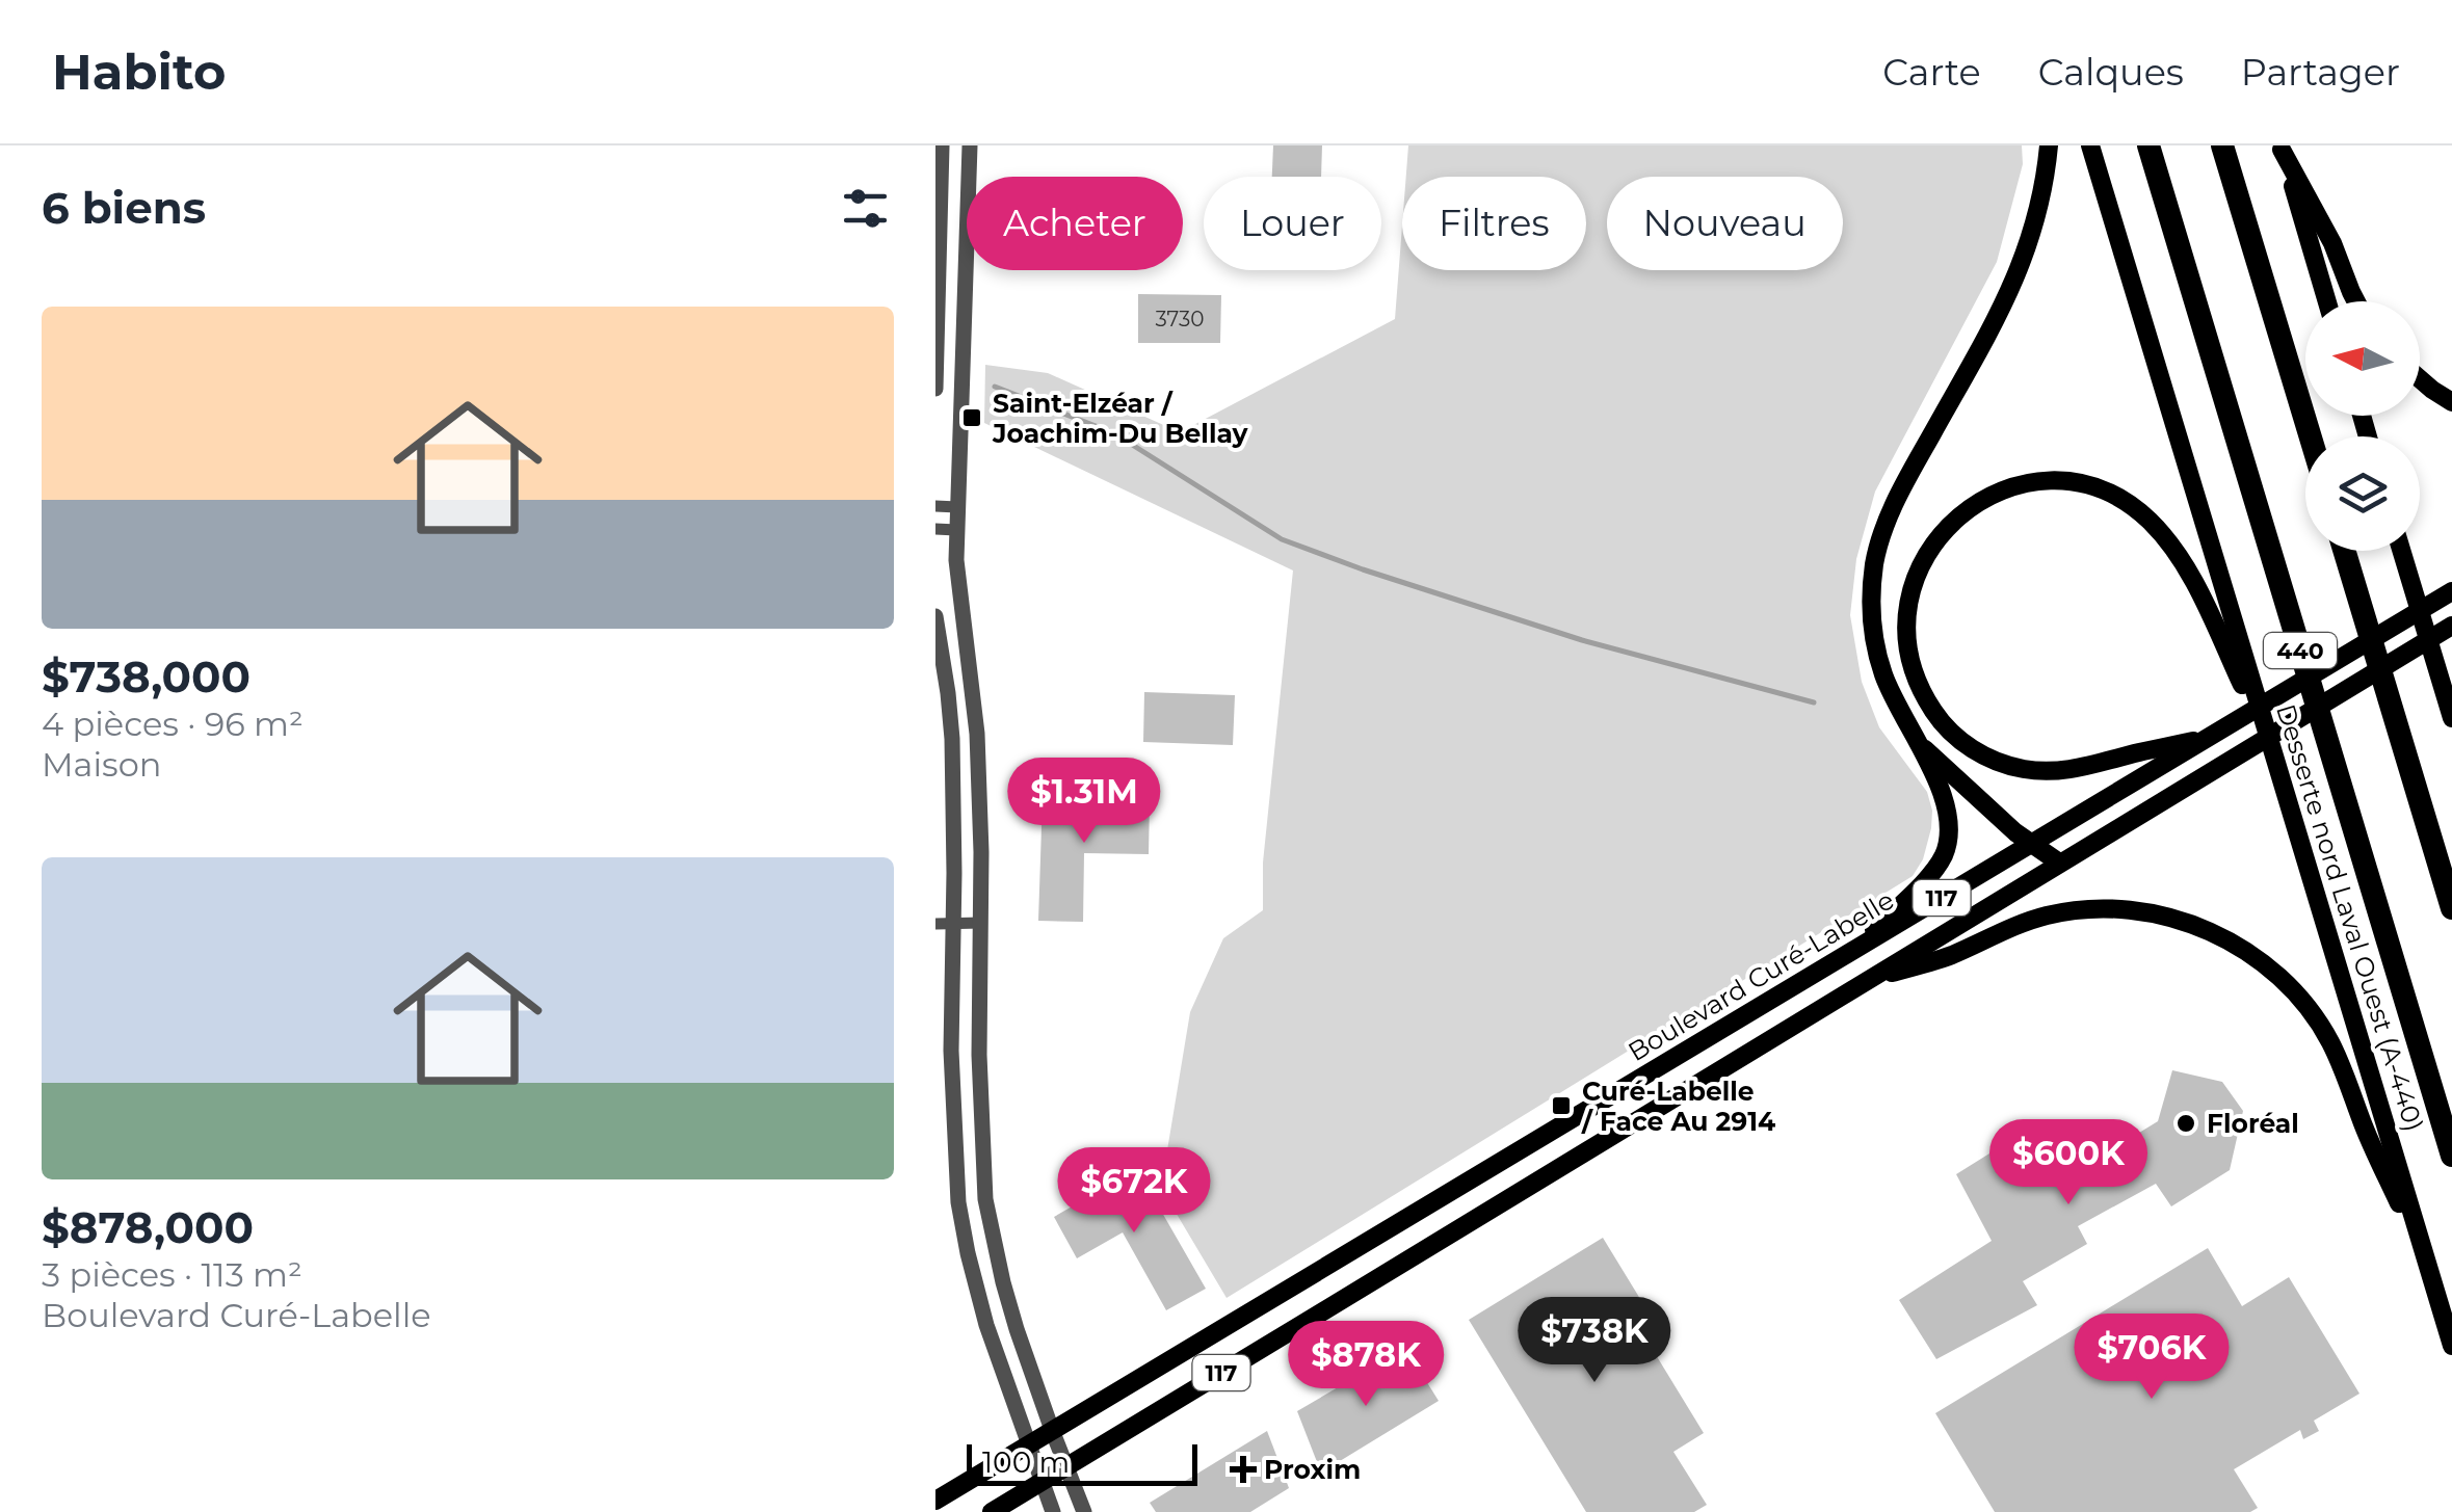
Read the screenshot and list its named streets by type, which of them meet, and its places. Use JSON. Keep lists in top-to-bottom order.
{
  "streets": {
    "highway": ["440"],
    "main road": ["117", "Desserte nord Laval Ouest (A-440)", "Boulevard Curé-Labelle"]
  },
  "places": {
    "transit": ["Saint-Elzéar / Joachim-Du Bellay", "Curé-Labelle / Face Au 2914"],
    "other": ["Floréal"],
    "health": ["Proxim"]
  },
  "house_numbers": ["3730"],
  "scale_bar": "100 m",
  "north": "left",
  "page": {
    "header": "Habito",
    "nav": ["Carte", "Calques", "Partager"],
    "heading": "6 biens",
    "chip": [
      "Acheter",
      "Louer",
      "Filtres",
      "Nouveau"
    ],
    "list": [
      {
        "name": "$738,000",
        "note": "4 pièces · 96 m² · Maison"
      },
      {
        "name": "$878,000",
        "note": "3 pièces · 113 m² · Boulevard Curé-Labelle"
      }
    ],
    "price": [
      "$1.31M",
      "$600K",
      "$672K",
      "$738K",
      "$706K",
      "$878K"
    ],
    "scale": "100 m"
  }
}
